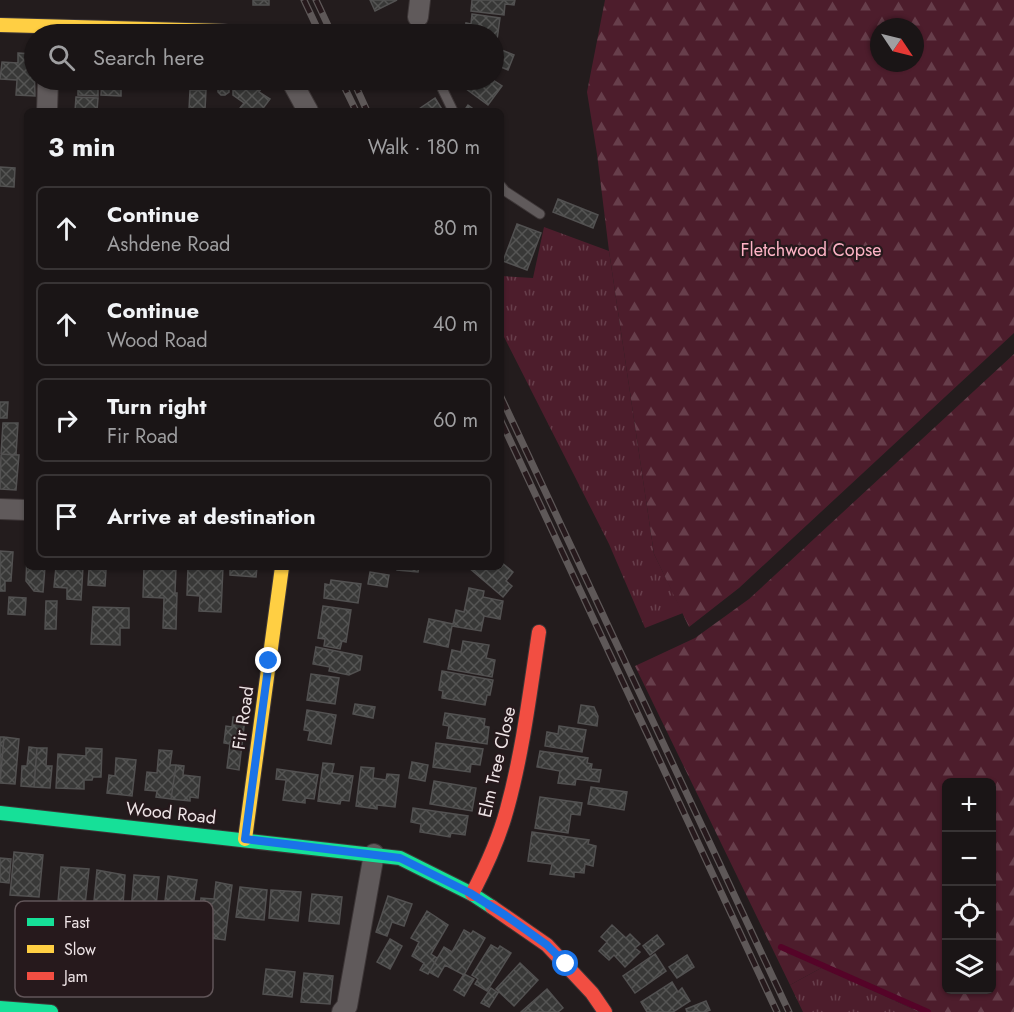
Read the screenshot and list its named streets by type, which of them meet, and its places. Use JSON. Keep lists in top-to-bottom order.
{
  "streets": {
    "street": ["Fir Road", "Elm Tree Close", "Wood Road"]
  },
  "crossings": [
    ["Fir Road", "Wood Road"],
    ["Elm Tree Close", "Wood Road"]
  ],
  "parks": ["Fletchwood Copse"],
  "legend": ["Fast", "Slow", "Jam"],
  "north": "bottom right",
  "page": {
    "search": "Search here",
    "heading": ["3 min", "Walk · 180 m"],
    "list": [
      ["Continue", "Ashdene Road", "80 m"],
      ["Continue", "Wood Road", "40 m"],
      ["Turn right", "Fir Road", "60 m"],
      "Arrive at destination"
    ],
    "map_buttons": ["+", "−"]
  }
}
